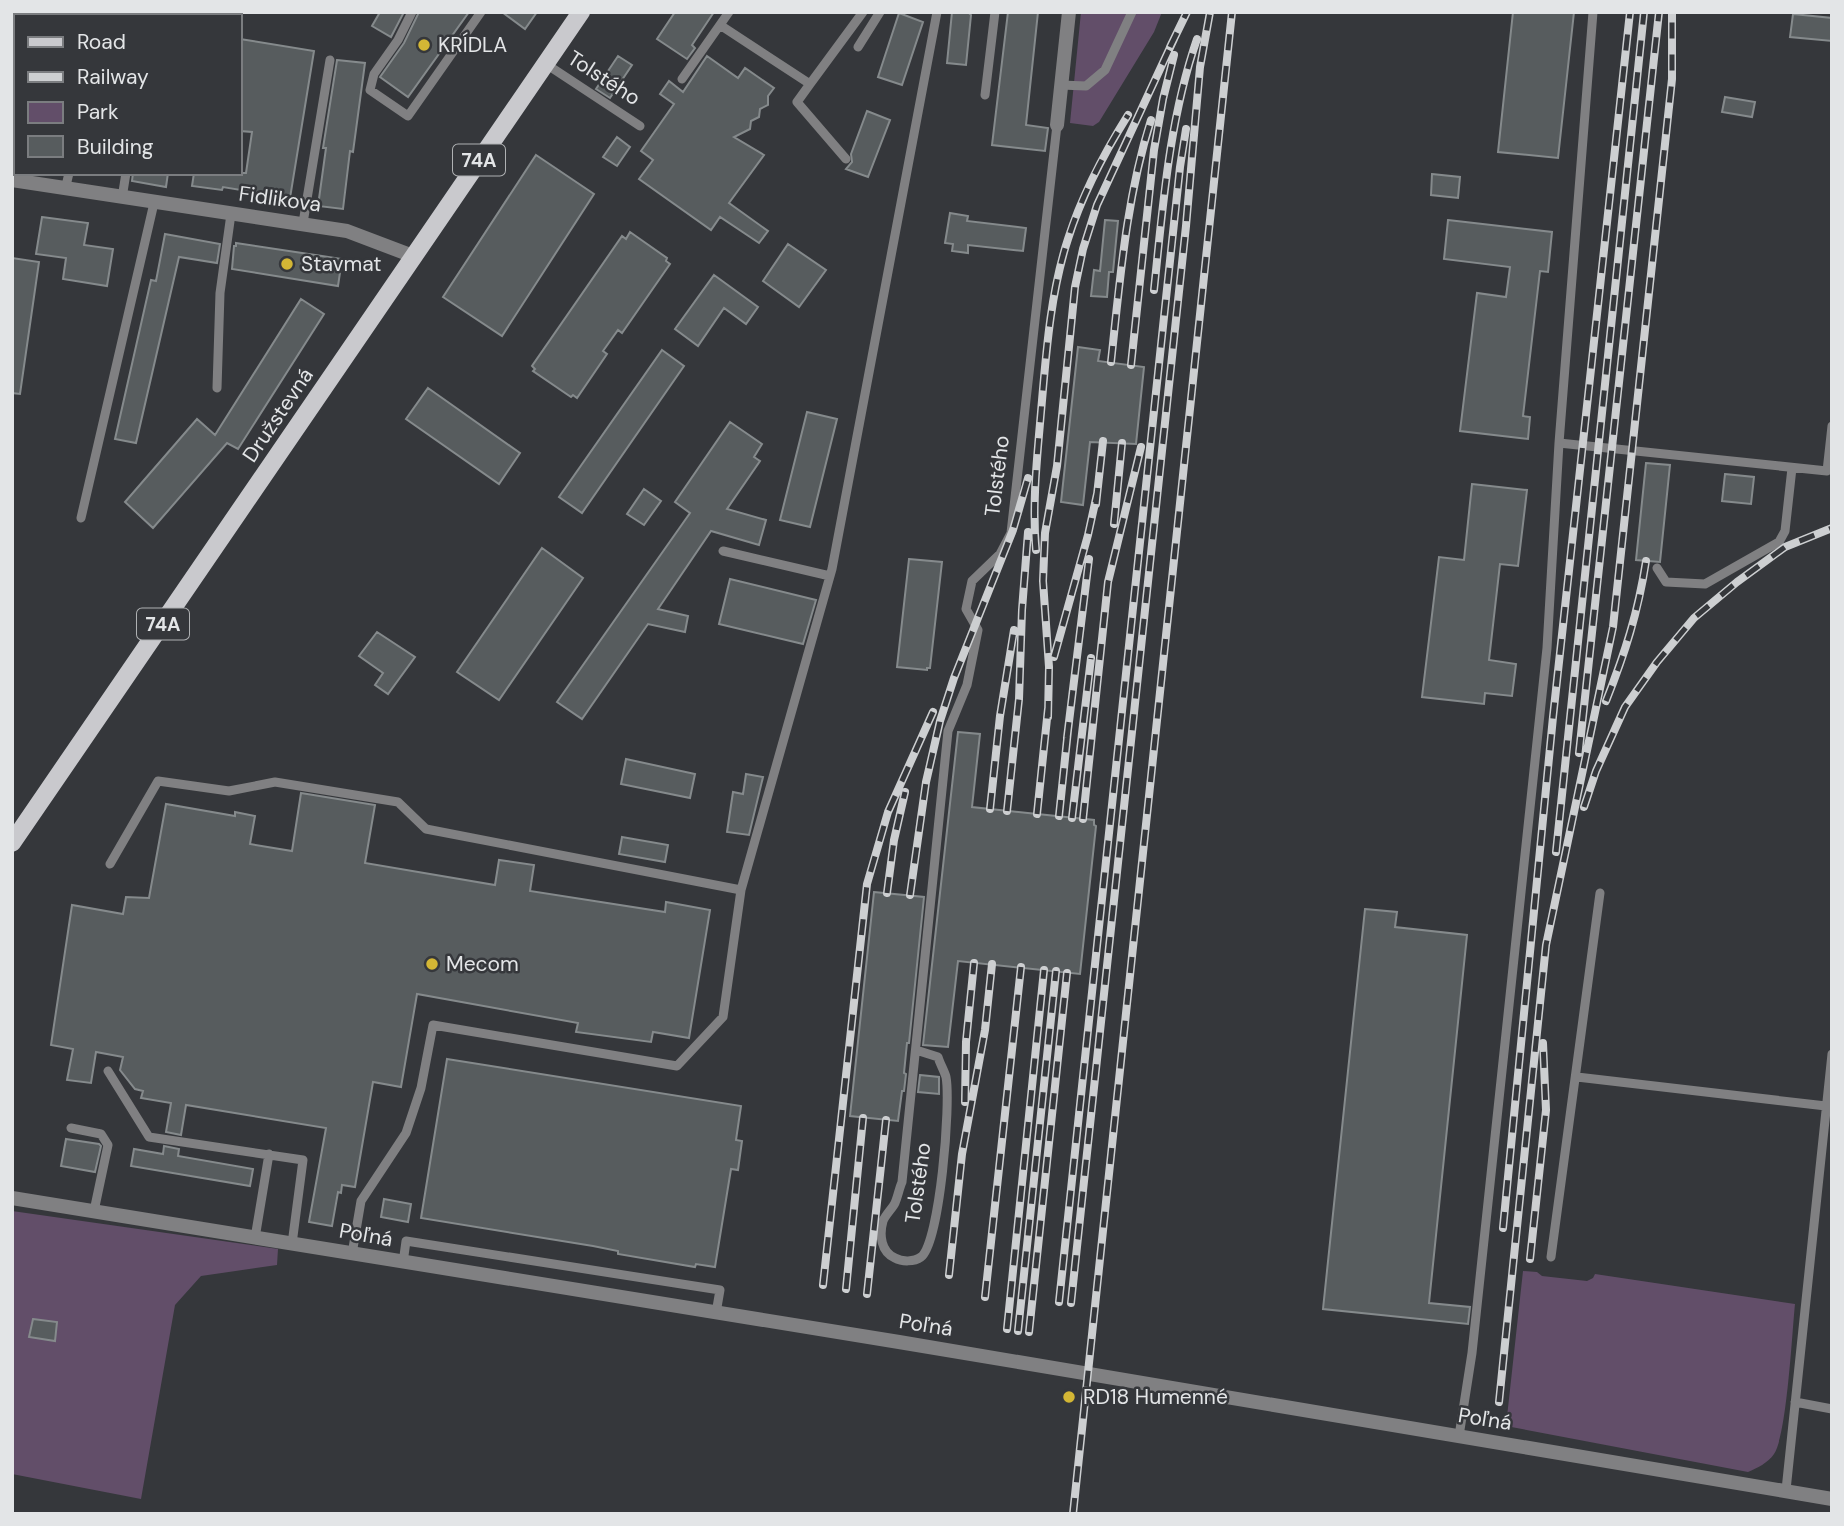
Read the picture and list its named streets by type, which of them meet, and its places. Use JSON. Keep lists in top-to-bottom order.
{
  "streets": {
    "main road": ["74A", "Družstevná"],
    "street": ["Tolstého", "Fidlikova", "Poľná"]
  },
  "crossings": [
    ["Tolstého", "Družstevná"],
    ["Fidlikova", "Družstevná"]
  ],
  "places": [
    "KRÍDLA",
    "Stavmat",
    "Mecom",
    "RD18 Humenné"
  ],
  "legend": [
    "Road",
    "Railway",
    "Park",
    "Building"
  ]
}
